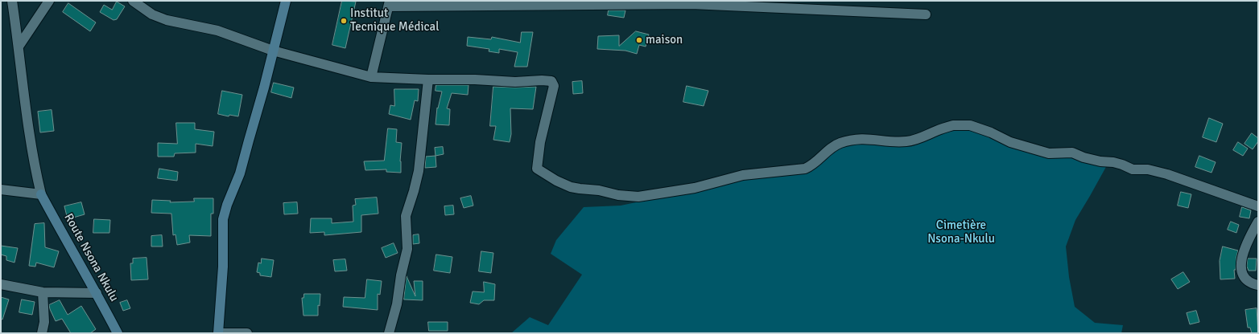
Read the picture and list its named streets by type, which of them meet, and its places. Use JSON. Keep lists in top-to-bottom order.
{
  "streets": {
    "street": ["Route Nsona Nkulu"]
  },
  "parks": ["Cimetière Nsona-Nkulu"],
  "places": ["Institut Tecnique Médical", "maison"]
}
